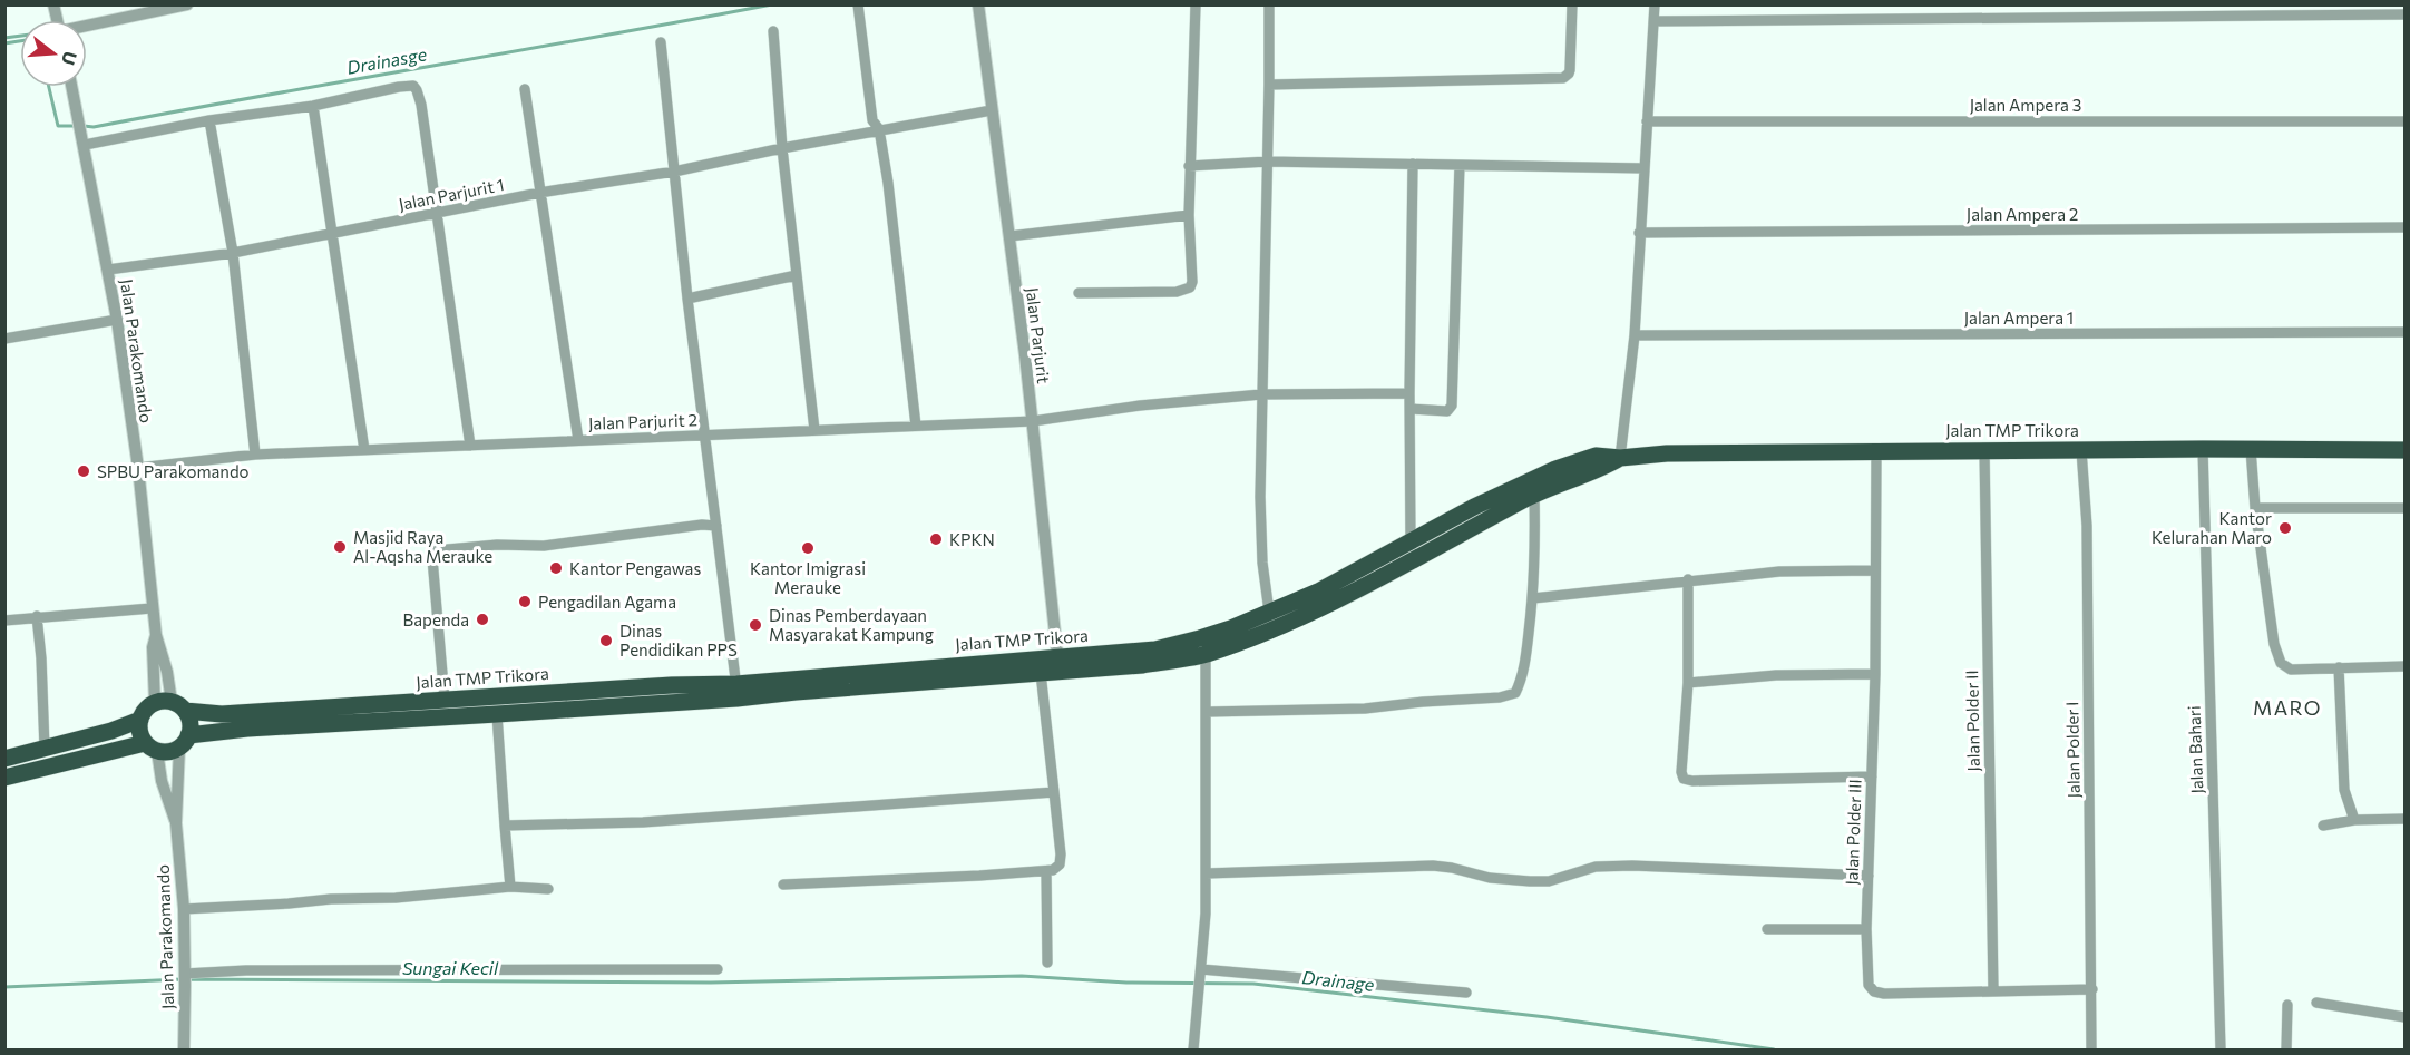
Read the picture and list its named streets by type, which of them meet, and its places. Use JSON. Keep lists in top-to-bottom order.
{
  "streets": {
    "highway": ["Jalan TMP Trikora"],
    "street": [
      "Jalan Ampera 3",
      "Jalan Parjurit 1",
      "Jalan Ampera 2",
      "Jalan Ampera 1",
      "Jalan Parjurit",
      "Jalan Parakomando",
      "Jalan Parjurit 2",
      "Jalan Polder II",
      "Jalan Polder I",
      "Jalan Bahari",
      "Jalan Polder III"
    ]
  },
  "crossings": [
    ["Jalan Parjurit 1", "Jalan Parjurit"],
    ["Jalan Parjurit 1", "Jalan Parakomando"],
    ["Jalan Parjurit", "Jalan Parjurit 2"],
    ["Jalan Parjurit", "Jalan TMP Trikora"],
    ["Jalan Parakomando", "Jalan TMP Trikora"],
    ["Jalan TMP Trikora", "Jalan Polder II"],
    ["Jalan TMP Trikora", "Jalan Polder I"],
    ["Jalan TMP Trikora", "Jalan Bahari"],
    ["Jalan TMP Trikora", "Jalan Polder III"],
    ["Jalan Polder II", "Jalan Polder III"],
    ["Jalan Polder I", "Jalan Polder III"]
  ],
  "districts": ["MARO"],
  "water": ["Drainasge", "Sungai Kecil", "Drainage"],
  "places": [
    "SPBU Parakomando",
    "Kantor Kelurahan Maro",
    "KPKN",
    "Masjid Raya Al-Aqsha Merauke",
    "Kantor Imigrasi Merauke",
    "Kantor Pengawas",
    "Pengadilan Agama",
    "Bapenda",
    "Dinas Pemberdayaan Masyarakat Kampung",
    "Dinas Pendidikan PPS"
  ],
  "north": "right"
}
